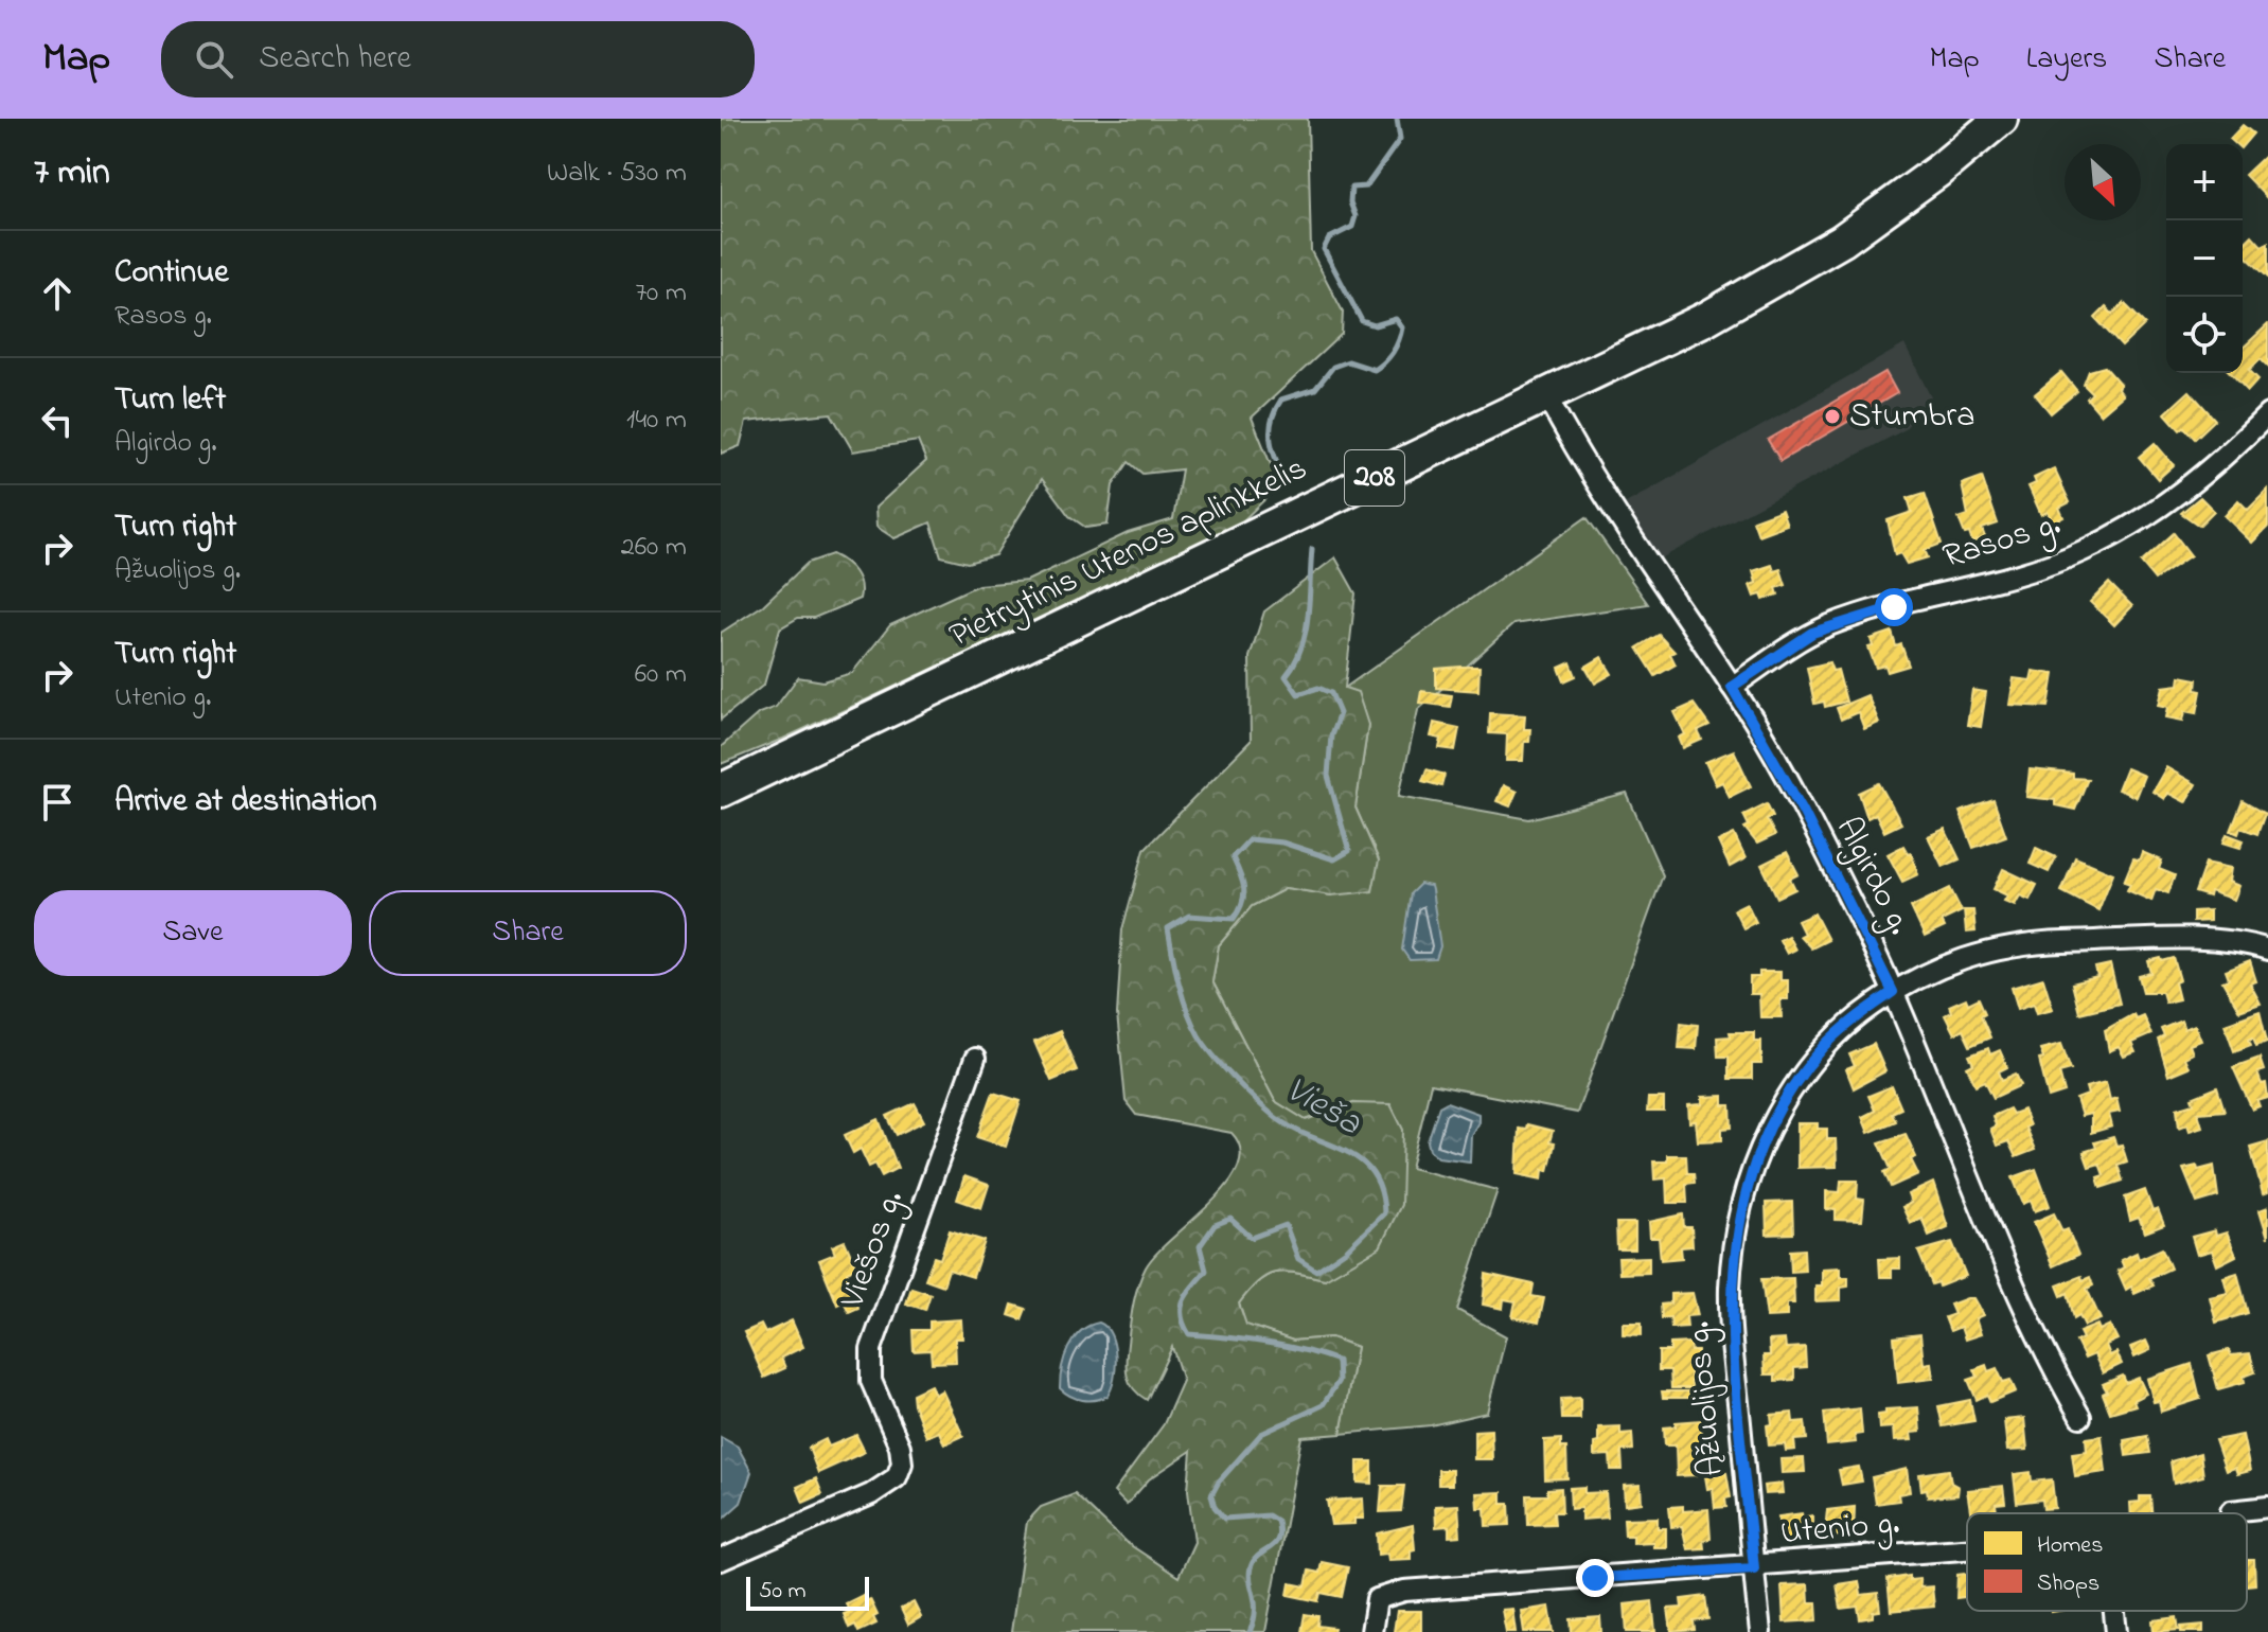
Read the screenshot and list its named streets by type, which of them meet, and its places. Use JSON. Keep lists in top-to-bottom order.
{
  "streets": {
    "highway": ["208", "Pietrytinis Utenos aplinkkelis"],
    "street": [
      "Rasos g.",
      "Algirdo g.",
      "Viešos g.",
      "Ąžuolijos g.",
      "Utenio g."
    ]
  },
  "crossings": [
    ["Rasos g.", "Algirdo g."],
    ["Pietrytinis Utenos aplinkkelis", "Algirdo g."],
    ["Algirdo g.", "Ąžuolijos g."],
    ["Ąžuolijos g.", "Utenio g."]
  ],
  "water": ["Vieša"],
  "places": ["Stumbra"],
  "legend": ["Homes", "Shops"],
  "scale_bar": "50 m",
  "north": "bottom right",
  "page": {
    "header": "Map",
    "search": "Search here",
    "nav": ["Map", "Layers", "Share"],
    "heading": ["7 min", "Walk · 530 m"],
    "map_buttons": ["+", "−"],
    "list": [
      ["Continue", "Rasos g.", "70 m"],
      ["Turn left", "Algirdo g.", "140 m"],
      ["Turn right", "Ąžuolijos g.", "260 m"],
      ["Turn right", "Utenio g.", "60 m"],
      "Arrive at destination"
    ],
    "buttons": ["Save", "Share"],
    "scale": "50 m"
  }
}
